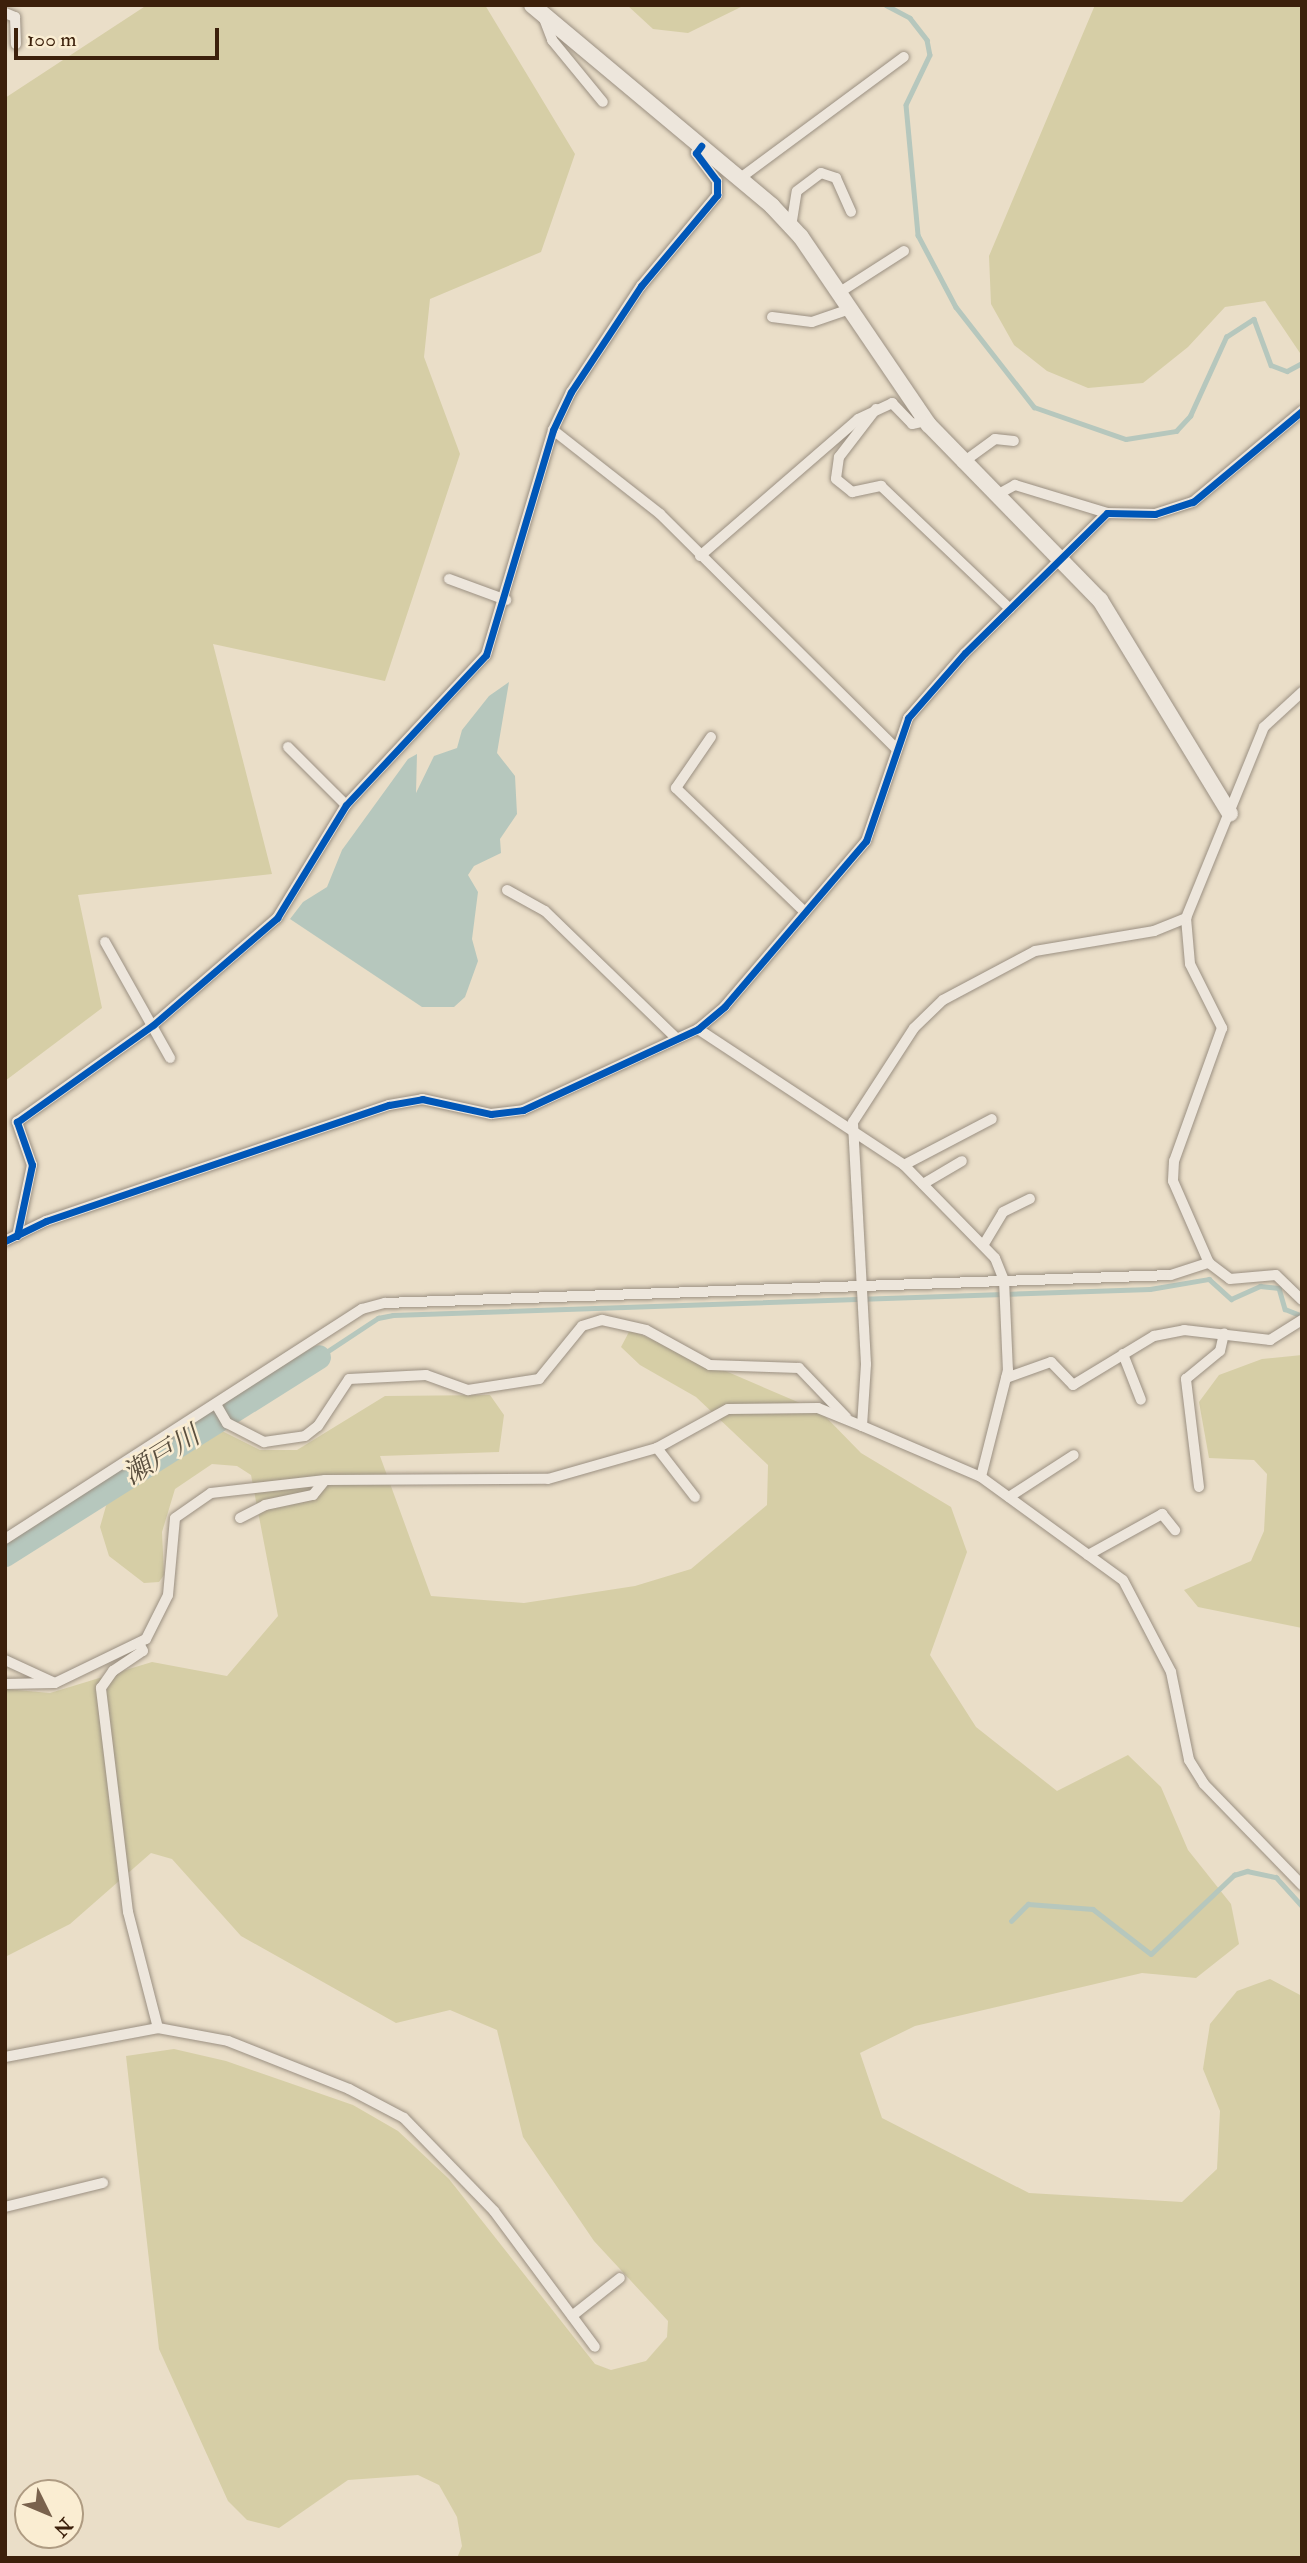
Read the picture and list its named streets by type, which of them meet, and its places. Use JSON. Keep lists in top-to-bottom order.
{
  "water": ["瀬戸川"],
  "scale_bar": "100 m",
  "north": "bottom right"
}
